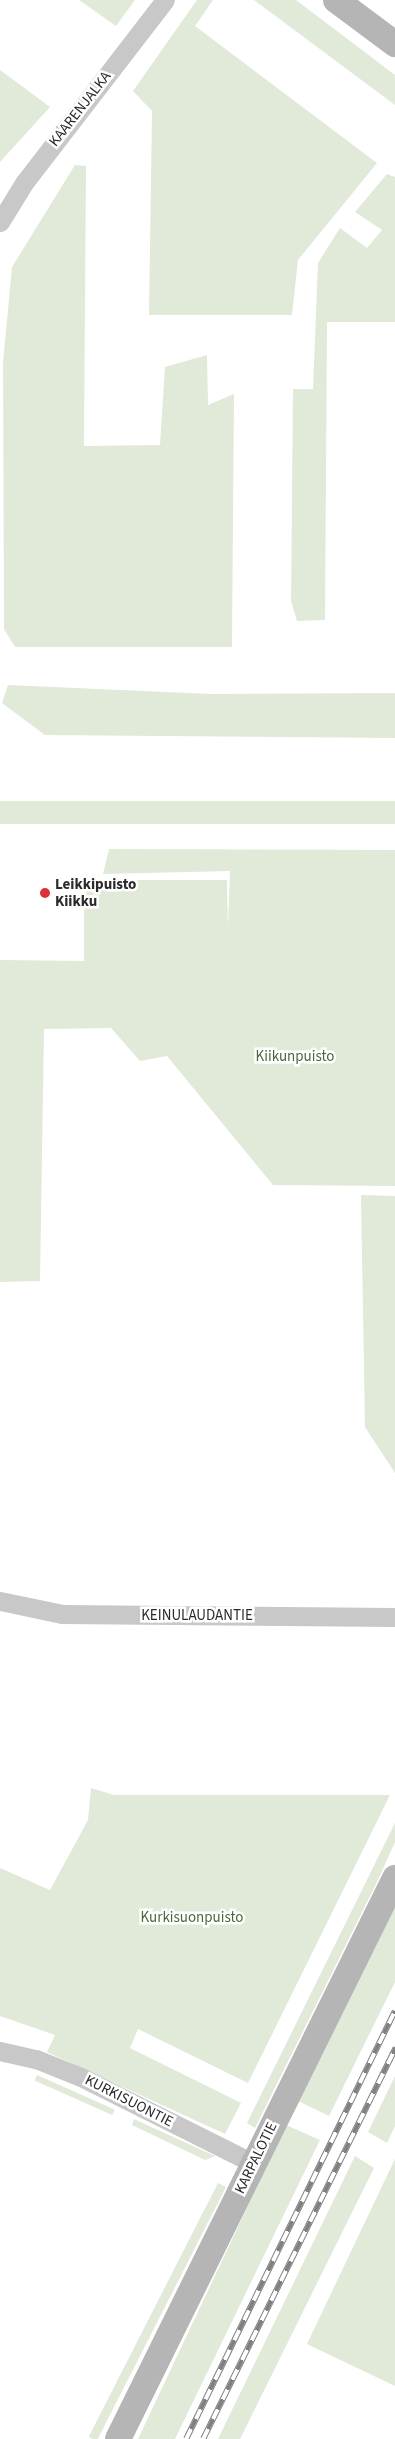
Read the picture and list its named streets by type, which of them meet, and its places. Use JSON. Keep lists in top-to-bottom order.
{
  "streets": {
    "street": [
      "KAARENJALKA",
      "KEINULAUDANTIE",
      "KURKISUONTIE",
      "KARPALOTIE"
    ]
  },
  "crossings": [
    ["KURKISUONTIE", "KARPALOTIE"]
  ],
  "parks": ["Kiikunpuisto", "Kurkisuonpuisto"],
  "places": ["Leikkipuisto Kiikku"]
}
